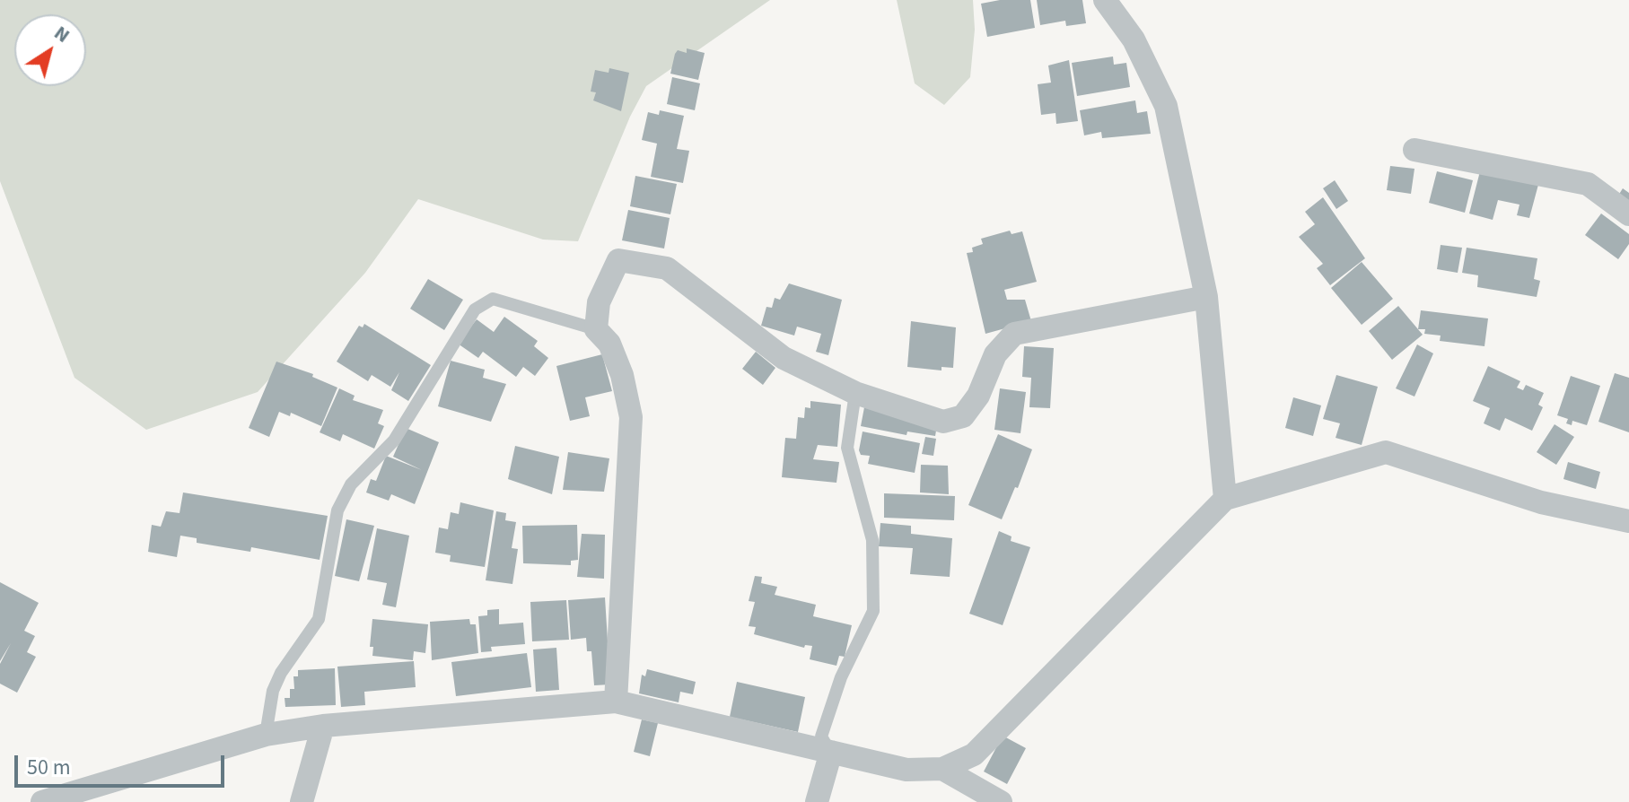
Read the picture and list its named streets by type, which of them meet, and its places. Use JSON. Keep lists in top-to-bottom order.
{
  "scale_bar": "50 m",
  "north": "top right"
}
